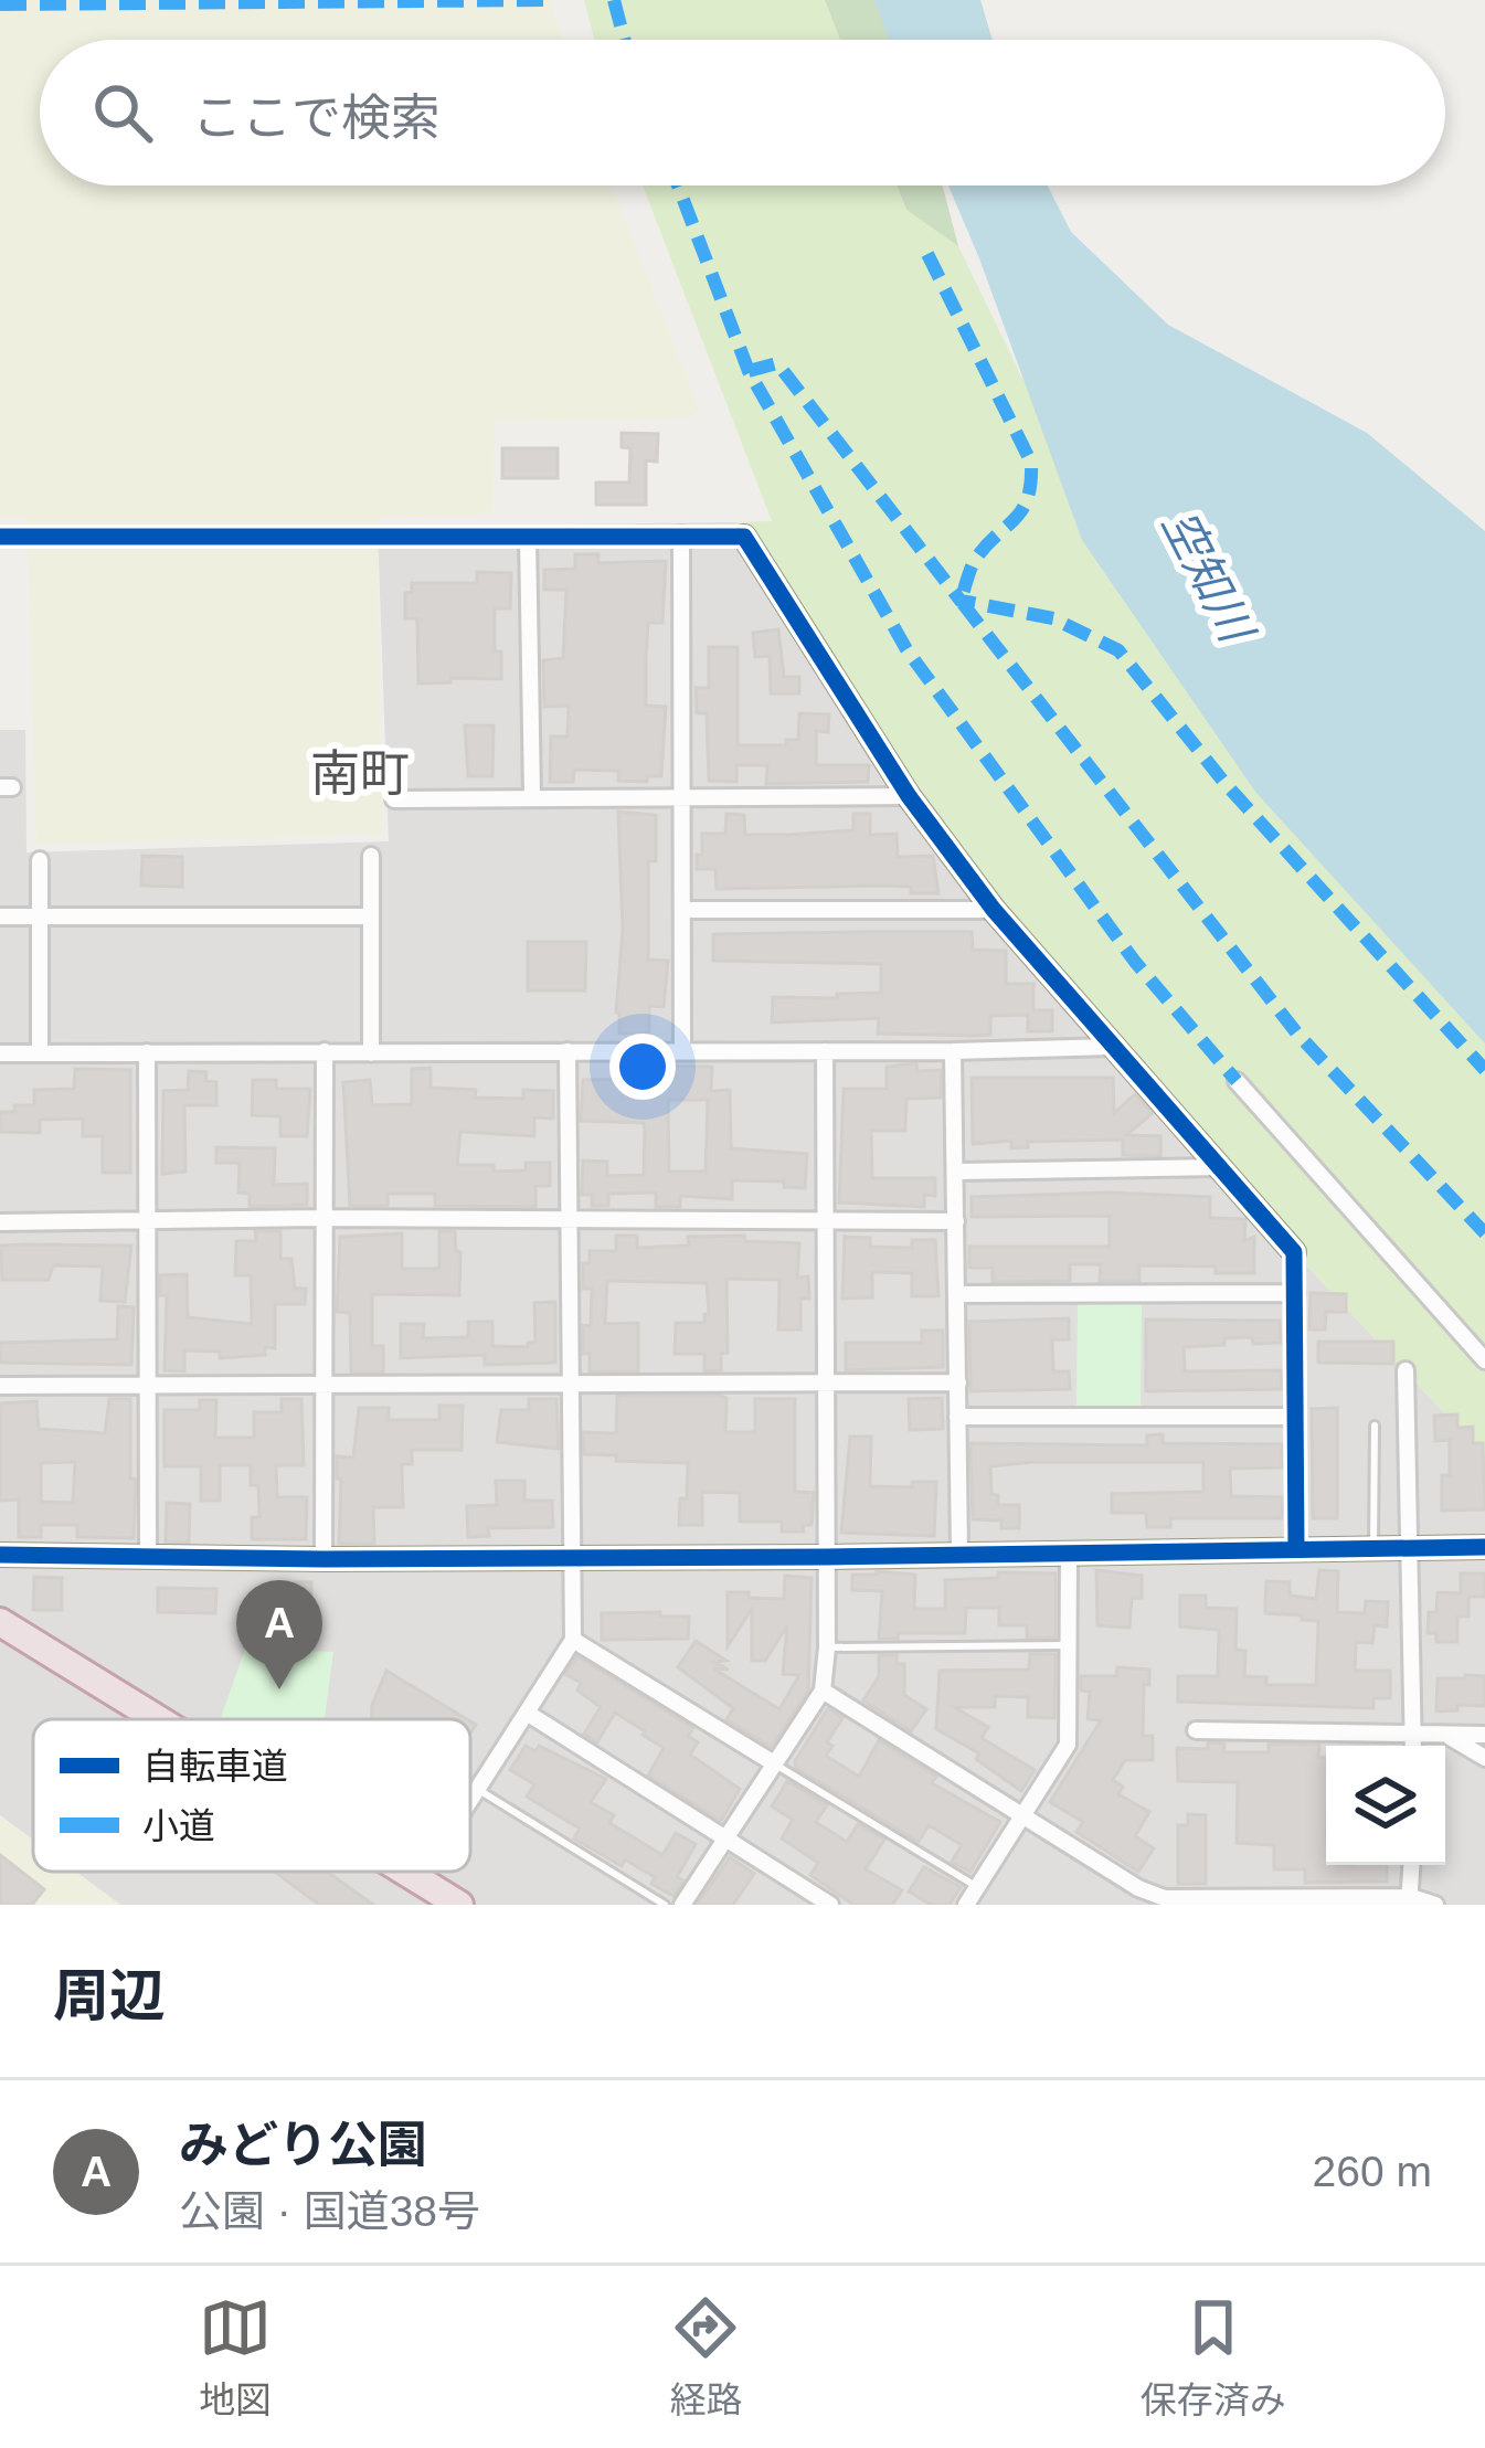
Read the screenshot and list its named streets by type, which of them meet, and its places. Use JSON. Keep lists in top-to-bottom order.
{
  "districts": ["南町"],
  "water": ["空知川"],
  "legend": ["自転車道", "小道"],
  "page": {
    "search": "ここで検索",
    "pins": "A",
    "heading": "周辺",
    "list": [
      {
        "mark": "A",
        "name": "みどり公園",
        "note": "公園 · 国道38号",
        "value": "260 m"
      }
    ],
    "nav": ["地図", "経路", "保存済み"]
  }
}
